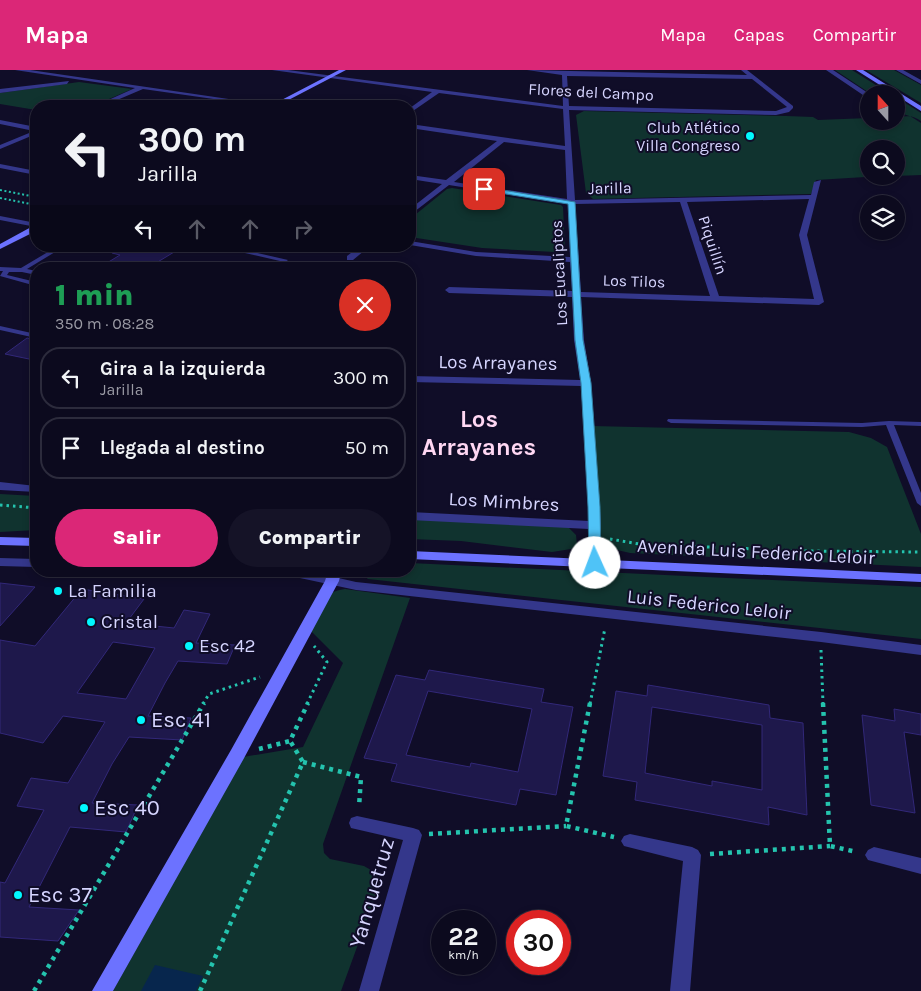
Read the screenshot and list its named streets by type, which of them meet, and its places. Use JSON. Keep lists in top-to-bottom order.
{
  "streets": {
    "main road": ["Avenida Luis Federico Leloir"],
    "street": [
      "Flores del Campo",
      "Jarilla",
      "Piquillín",
      "Los Eucaliptos",
      "Los Tilos",
      "Los Arrayanes",
      "Los Mimbres",
      "Luis Federico Leloir",
      "Yanquetruz"
    ]
  },
  "crossings": [
    ["Flores del Campo", "Los Eucaliptos"],
    ["Jarilla", "Piquillín"],
    ["Jarilla", "Los Eucaliptos"],
    ["Jarilla", "Los Tilos"],
    ["Piquillín", "Los Tilos"],
    ["Los Eucaliptos", "Los Tilos"],
    ["Los Eucaliptos", "Los Arrayanes"],
    ["Los Eucaliptos", "Los Mimbres"],
    ["Los Eucaliptos", "Avenida Luis Federico Leloir"]
  ],
  "districts": ["Los Arrayanes"],
  "places": [
    "Club Atlético Villa Congreso",
    "La Familia",
    "Cristal",
    "Esc 42",
    "Esc 41",
    "Esc 40",
    "Esc 37"
  ],
  "north": "top",
  "page": {
    "header": "Mapa",
    "nav": ["Mapa", "Capas", "Compartir"],
    "turn": ["300 m", "Jarilla"],
    "heading": ["1 min", "350 m · 08:28"],
    "list": [
      {
        "name": "Gira a la izquierda",
        "note": "Jarilla",
        "value": "300 m"
      },
      {
        "name": "Llegada al destino",
        "value": "50 m"
      }
    ],
    "buttons": ["Salir", "Compartir"],
    "speed": "22 km/h",
    "limit": "30"
  }
}
